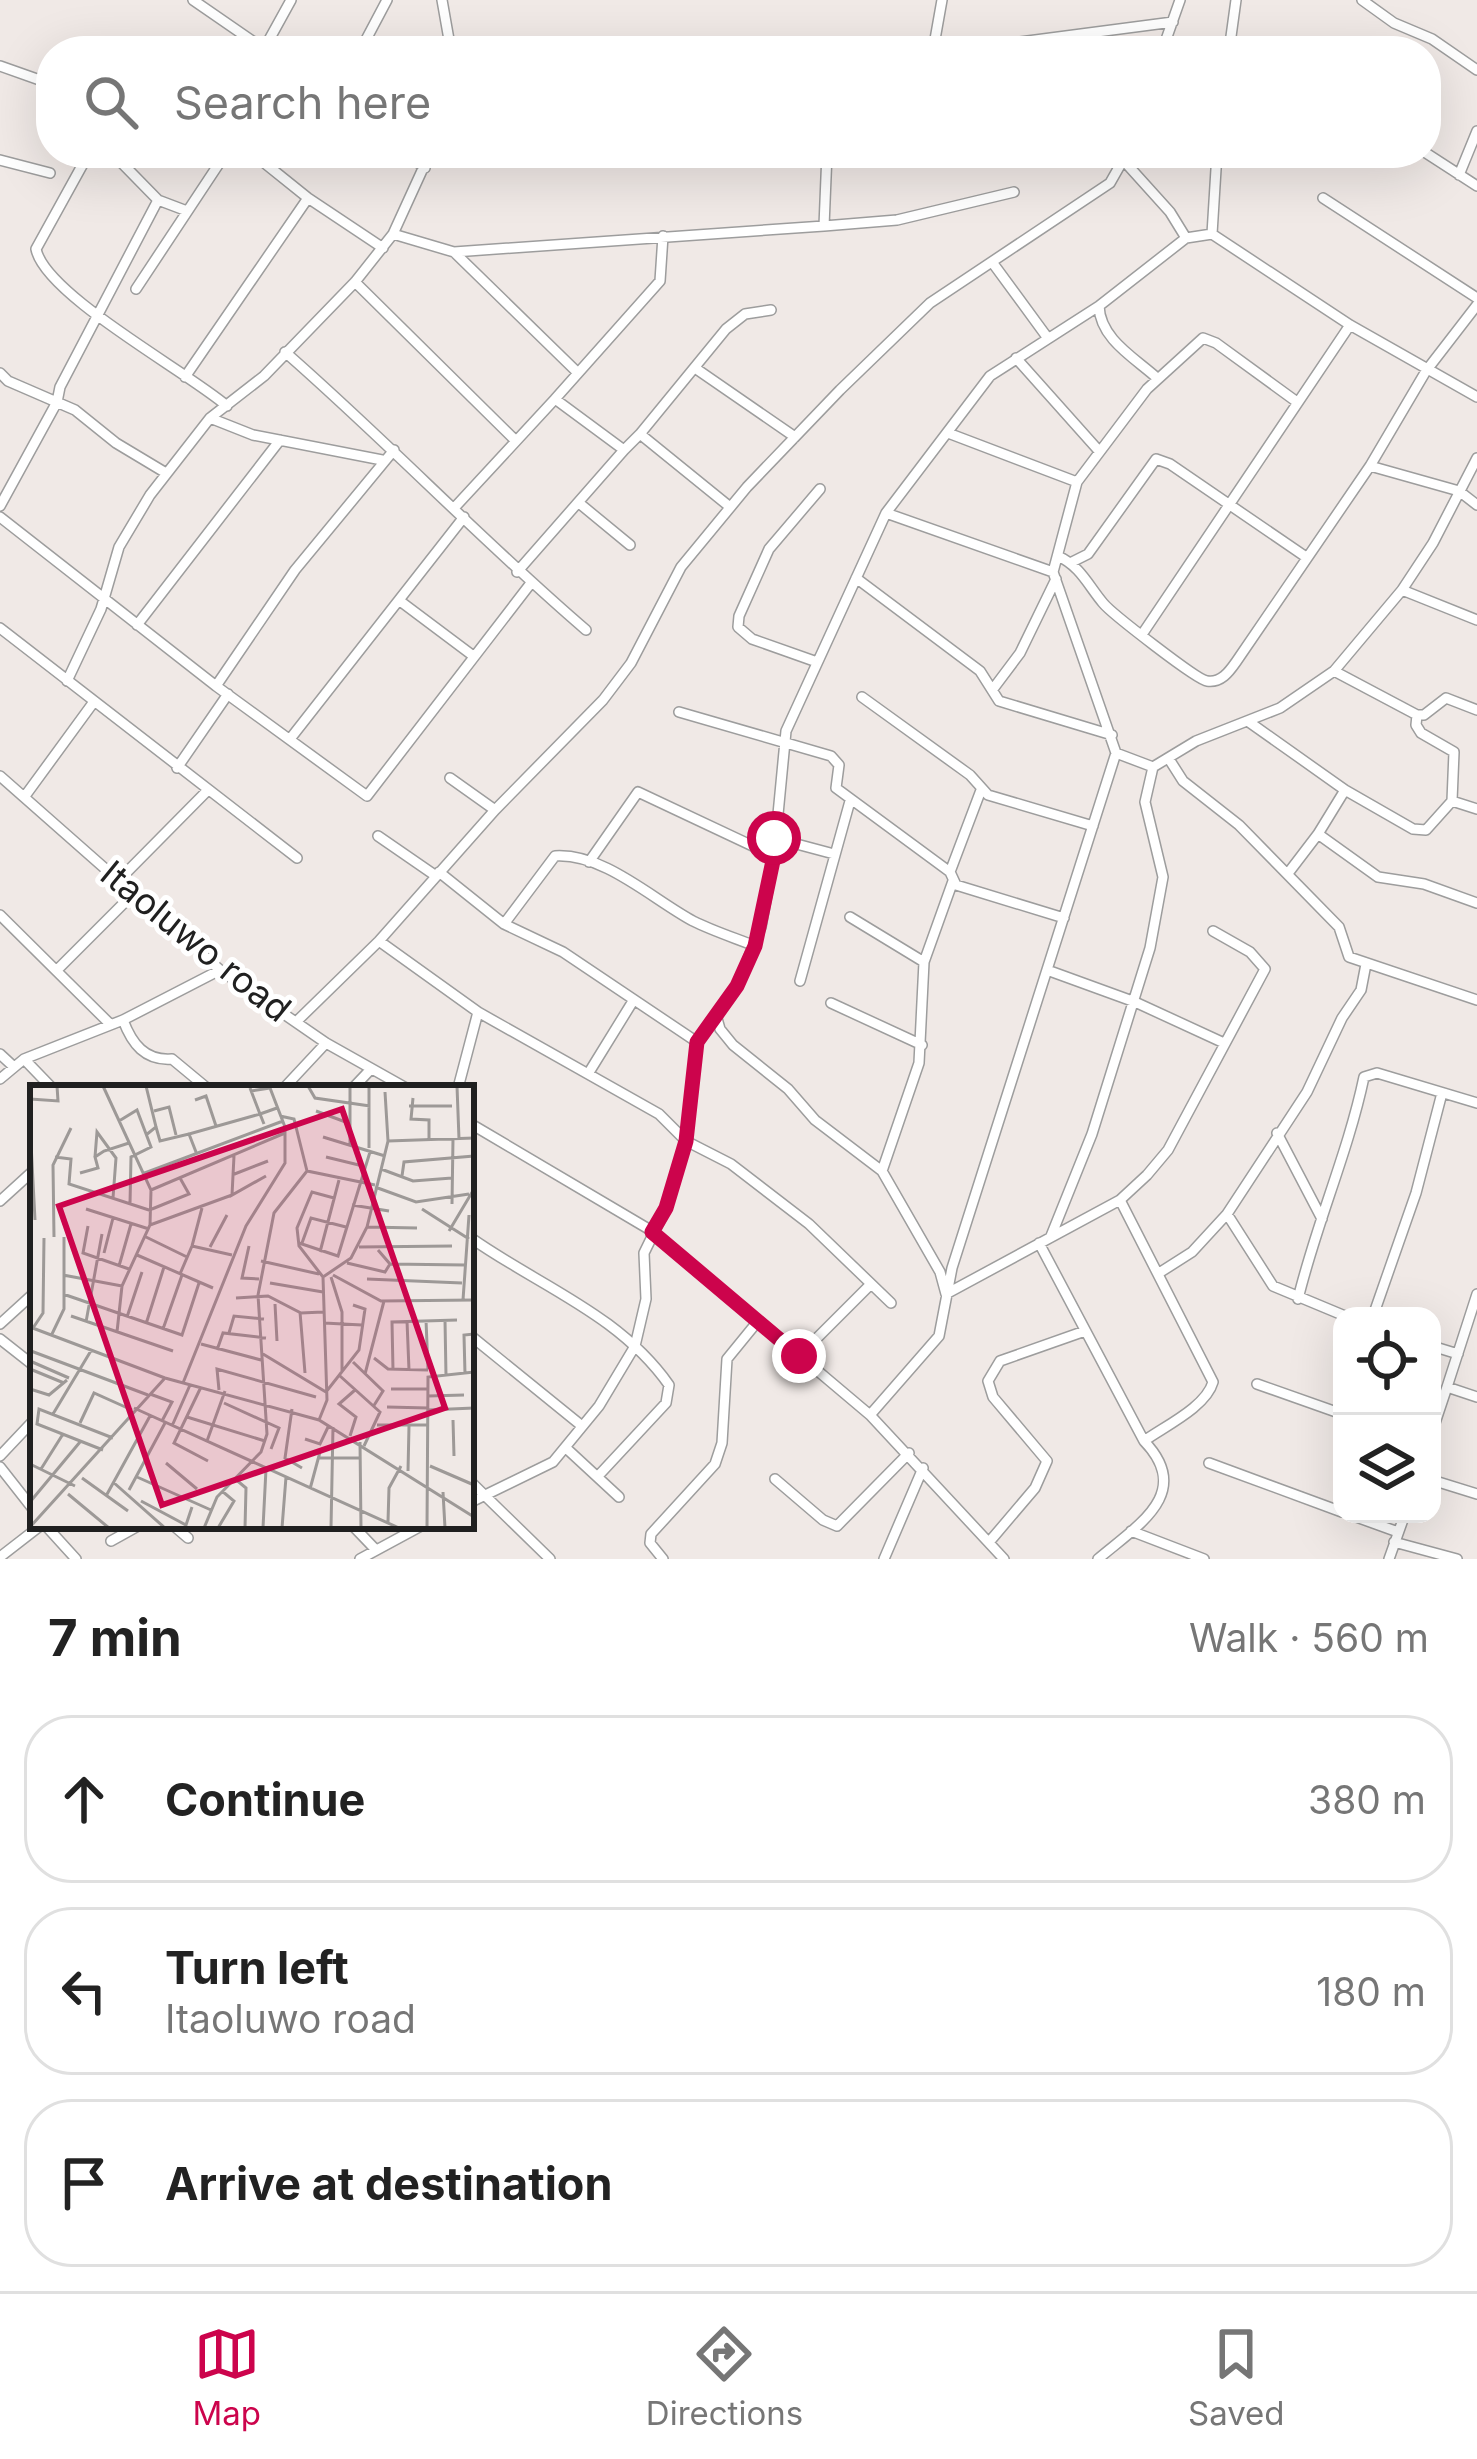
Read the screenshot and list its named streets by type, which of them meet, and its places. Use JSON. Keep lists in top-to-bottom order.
{
  "streets": {
    "street": ["Itaoluwo road"]
  },
  "page": {
    "search": "Search here",
    "heading": ["7 min", "Walk · 560 m"],
    "list": [
      ["Continue", "380 m"],
      ["Turn left", "Itaoluwo road", "180 m"],
      "Arrive at destination"
    ],
    "nav": ["Map", "Directions", "Saved"]
  }
}
